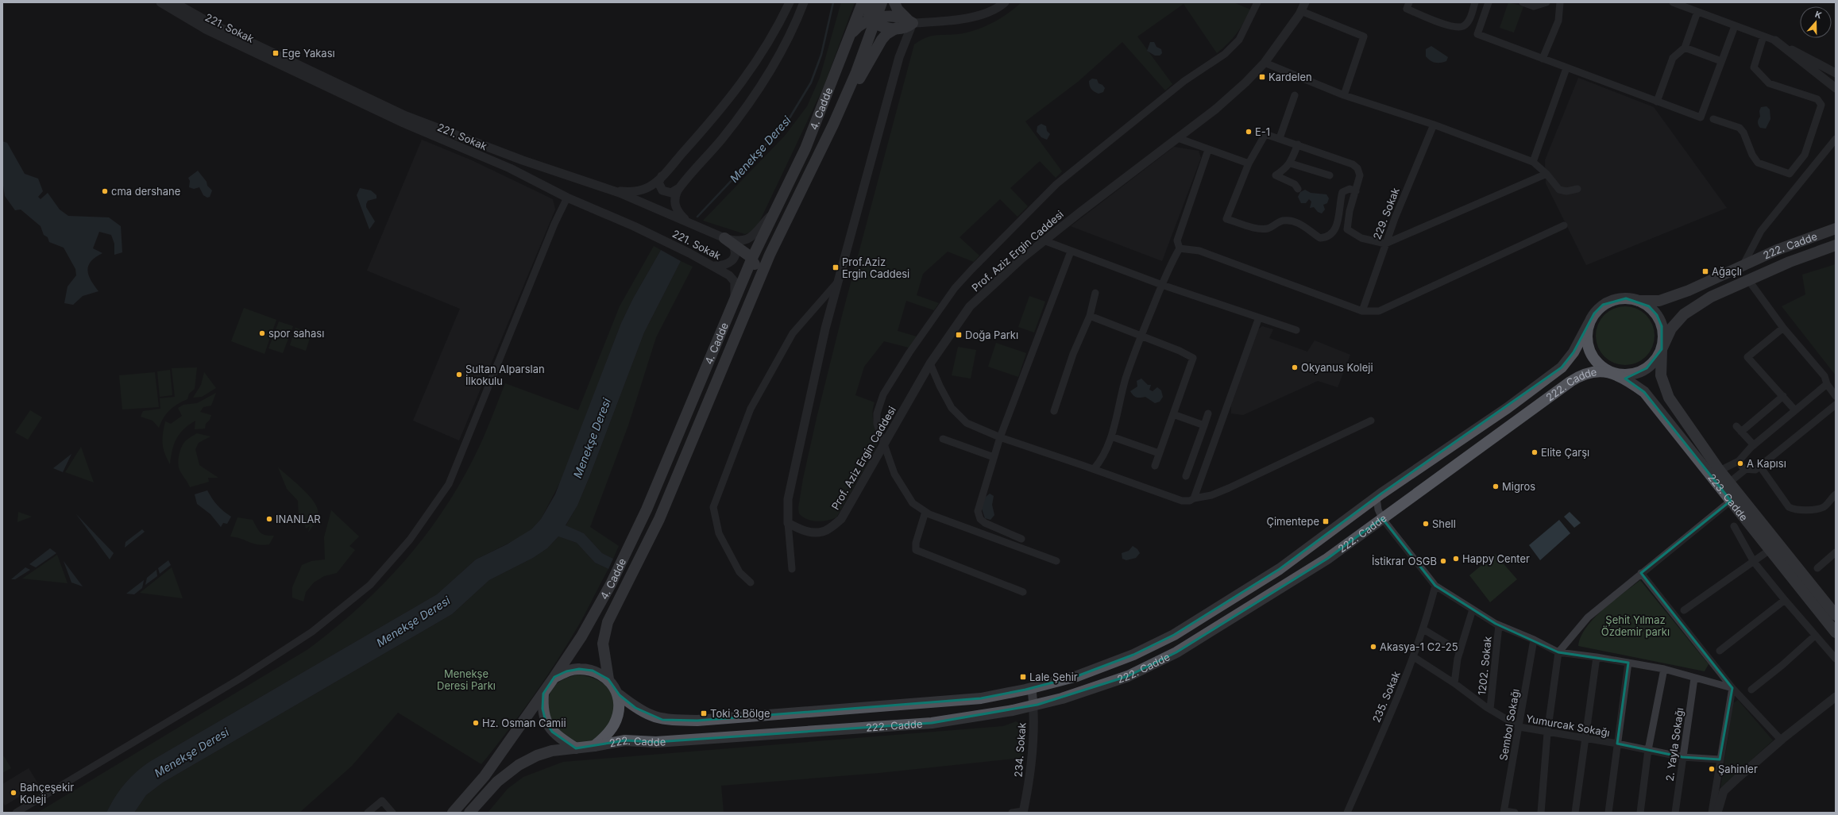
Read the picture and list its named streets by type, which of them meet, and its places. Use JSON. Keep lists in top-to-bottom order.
{
  "streets": {
    "main road": ["4. Cadde", "222. Cadde", "223. Cadde"],
    "street": [
      "221. Sokak",
      "229. Sokak",
      "Prof. Aziz Ergin Caddesi",
      "1202. Sokak",
      "235. Sokak",
      "Sembol Sokağı",
      "Yumurcak Sokağı",
      "2. Yayla Sokağı",
      "234. Sokak"
    ]
  },
  "crossings": [
    ["221. Sokak", "4. Cadde"],
    ["4. Cadde", "222. Cadde"],
    ["222. Cadde", "223. Cadde"],
    ["222. Cadde", "234. Sokak"],
    ["1202. Sokak", "Yumurcak Sokağı"],
    ["235. Sokak", "Yumurcak Sokağı"],
    ["Sembol Sokağı", "Yumurcak Sokağı"],
    ["Yumurcak Sokağı", "2. Yayla Sokağı"]
  ],
  "water": ["Menekşe Deresi"],
  "parks": ["Şehit Yılmaz Özdemir parkı", "Menekşe Deresi Parkı"],
  "places": {
    "transit": [
      "Ege Yakası",
      "Kardelen",
      "Prof.Aziz Ergin Caddesi",
      "Ağaçlı",
      "Doğa Parkı",
      "Çimentepe",
      "Lale Şehir",
      "Toki 3.Bölge"
    ],
    "other": [
      "E-1",
      "cma dershane",
      "spor sahası",
      "Okyanus Koleji",
      "Sultan Alparslan İlkokulu",
      "Elite Çarşı",
      "A Kapısı",
      "Migros",
      "INANLAR",
      "Shell",
      "Happy Center",
      "İstikrar OSGB",
      "Akasya-1 C2-25",
      "Hz. Osman Camii",
      "Şahinler",
      "Bahçeşekir Koleji"
    ]
  },
  "north": "top"
}
